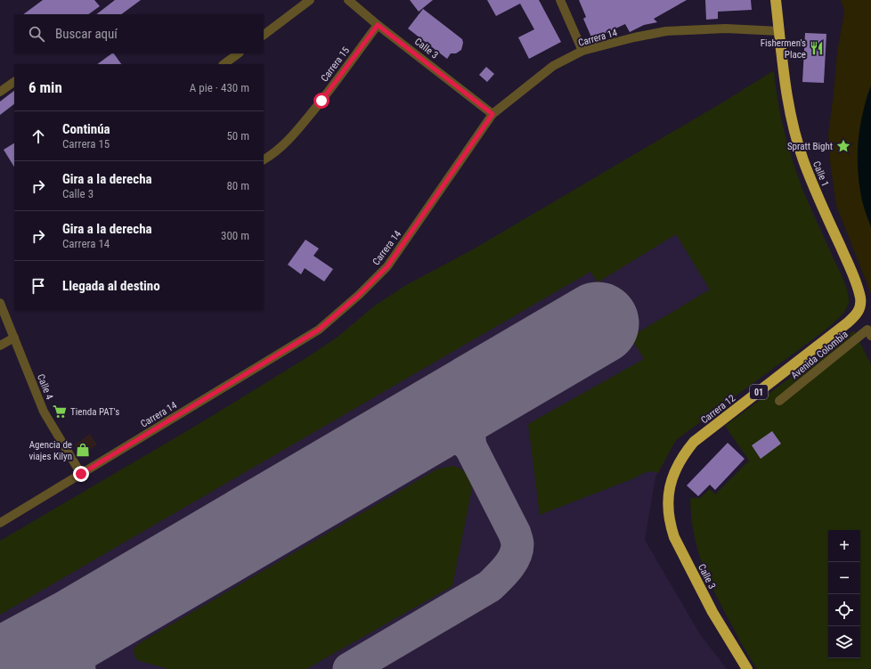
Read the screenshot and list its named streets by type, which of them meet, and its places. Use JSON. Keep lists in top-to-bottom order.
{
  "streets": {
    "highway": [
      "Calle 3",
      "Calle 1",
      "01",
      "Carrera 12"
    ],
    "street": [
      "Carrera 14",
      "Carrera 15",
      "Avenida Colombia",
      "Calle 4"
    ]
  },
  "crossings": [
    ["Carrera 14", "Calle 3"],
    ["Carrera 14", "Calle 1"],
    ["Carrera 14", "Calle 4"],
    ["Calle 3", "Carrera 15"],
    ["Calle 3", "Carrera 12"],
    ["Calle 1", "Carrera 12"]
  ],
  "places": {
    "restaurant": ["Fishermen's Place"],
    "place": ["Spratt Bight"],
    "supermarket": ["Tienda PAT's"],
    "shop": ["Agencia de viajes Kilyn"]
  },
  "page": {
    "search": "Buscar aquí",
    "heading": ["6 min", "A pie · 430 m"],
    "list": [
      ["Continúa", "Carrera 15", "50 m"],
      ["Gira a la derecha", "Calle 3", "80 m"],
      ["Gira a la derecha", "Carrera 14", "300 m"],
      "Llegada al destino"
    ],
    "map_buttons": ["+", "−"]
  }
}
